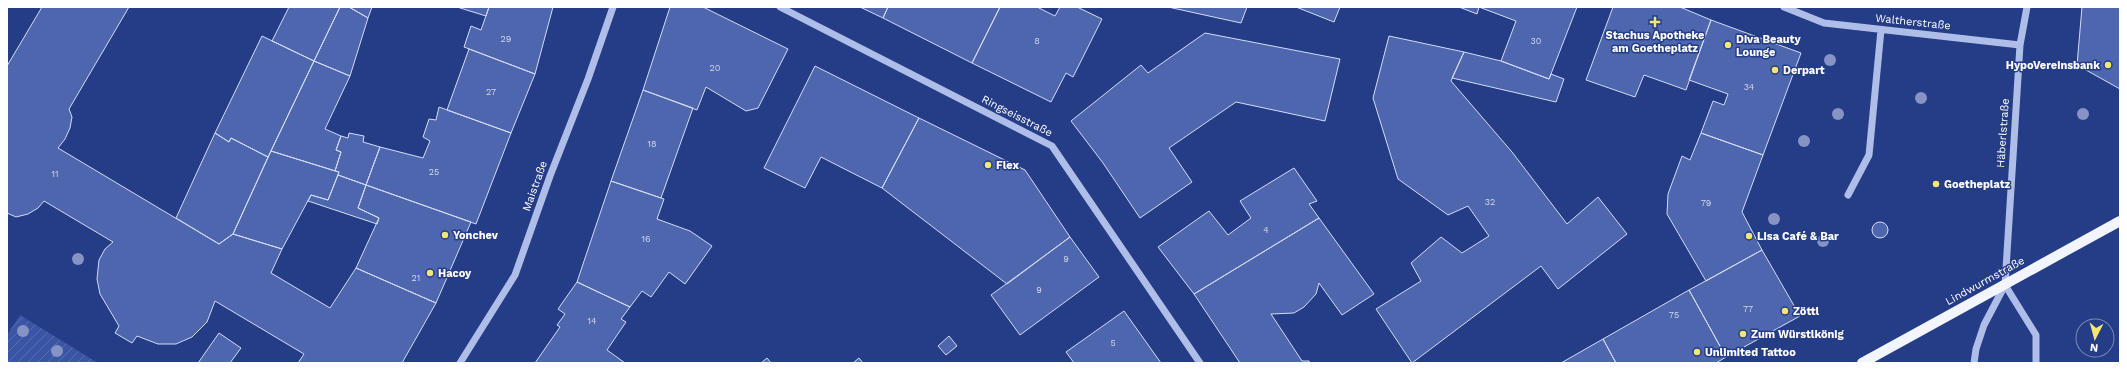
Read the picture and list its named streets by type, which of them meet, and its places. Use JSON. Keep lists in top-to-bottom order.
{
  "streets": {
    "main road": ["Lindwurmstraße"],
    "street": [
      "Waltherstraße",
      "Ringseisstraße",
      "Häberlstraße",
      "Maistraße"
    ]
  },
  "crossings": [
    ["Waltherstraße", "Häberlstraße"],
    ["Häberlstraße", "Lindwurmstraße"]
  ],
  "places": {
    "health": ["Stachus Apotheke am Goetheplatz"],
    "other": [
      "Diva Beauty Lounge",
      "HypoVereinsbank",
      "Derpart",
      "Flex",
      "Goetheplatz",
      "Yonchev",
      "Lisa Café & Bar",
      "Hacoy",
      "Zöttl",
      "Zum Würstlkönig",
      "Unlimited Tattoo"
    ]
  },
  "house_numbers": [
    "29",
    "8",
    "30",
    "20",
    "34",
    "27",
    "18",
    "25",
    "11",
    "32",
    "79",
    "4",
    "16",
    "9",
    "21",
    "9",
    "77",
    "75",
    "14",
    "5"
  ],
  "north": "bottom"
}
